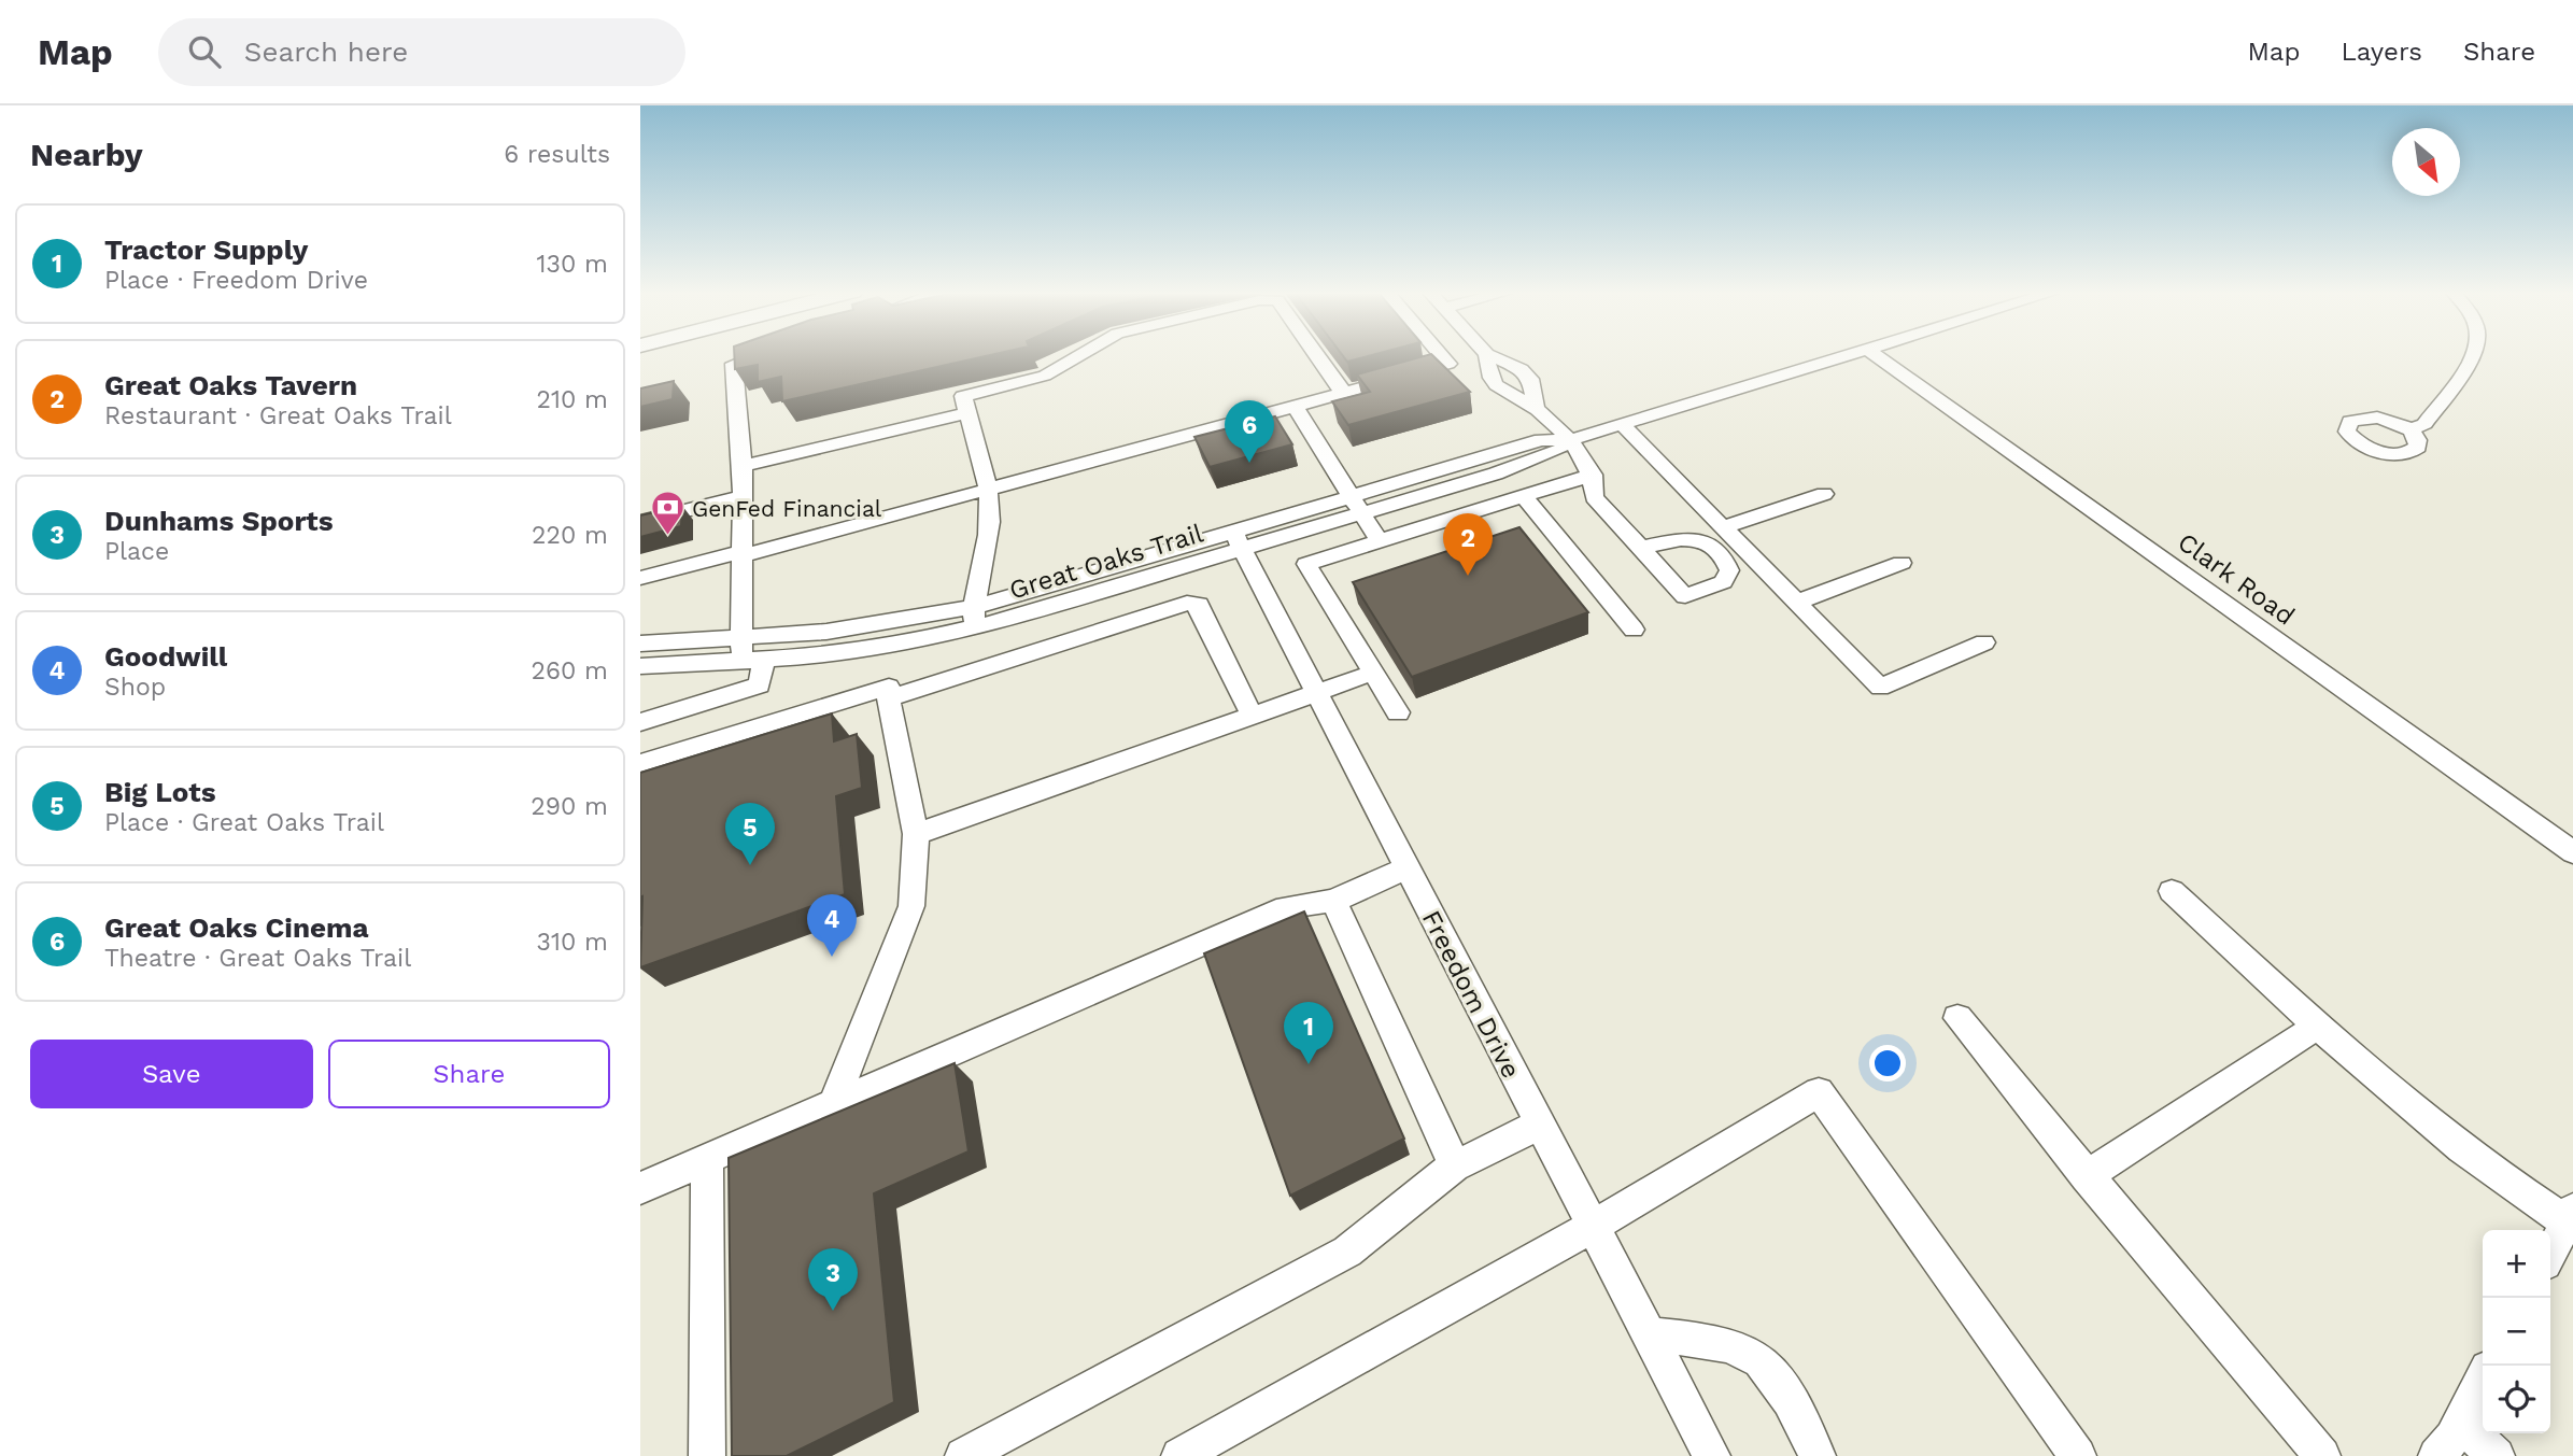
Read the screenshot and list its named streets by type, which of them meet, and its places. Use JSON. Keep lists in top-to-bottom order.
{
  "streets": {
    "street": ["Great Oaks Trail", "Clark Road", "Freedom Drive"]
  },
  "crossings": [
    ["Great Oaks Trail", "Freedom Drive"]
  ],
  "places": {
    "bank": ["GenFed Financial"]
  },
  "north": "bottom right",
  "page": {
    "header": "Map",
    "search": "Search here",
    "nav": ["Map", "Layers", "Share"],
    "heading": ["Nearby", "6 results"],
    "list": [
      {
        "mark": "1",
        "name": "Tractor Supply",
        "note": "Place · Freedom Drive",
        "value": "130 m"
      },
      {
        "mark": "2",
        "name": "Great Oaks Tavern",
        "note": "Restaurant · Great Oaks Trail",
        "value": "210 m"
      },
      {
        "mark": "3",
        "name": "Dunhams Sports",
        "note": "Place",
        "value": "220 m"
      },
      {
        "mark": "4",
        "name": "Goodwill",
        "note": "Shop",
        "value": "260 m"
      },
      {
        "mark": "5",
        "name": "Big Lots",
        "note": "Place · Great Oaks Trail",
        "value": "290 m"
      },
      {
        "mark": "6",
        "name": "Great Oaks Cinema",
        "note": "Theatre · Great Oaks Trail",
        "value": "310 m"
      }
    ],
    "pins": [
      "6",
      "2",
      "5",
      "4",
      "1",
      "3"
    ],
    "buttons": ["Save", "Share"],
    "map_buttons": ["+", "−"]
  }
}
